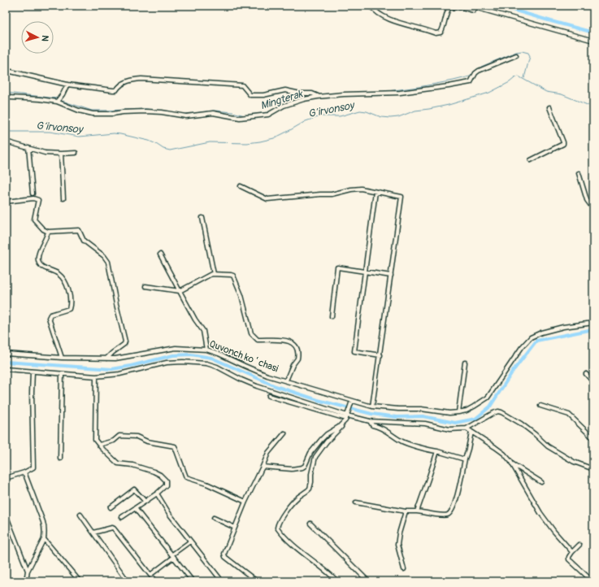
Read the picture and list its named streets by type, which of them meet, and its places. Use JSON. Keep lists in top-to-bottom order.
{
  "streets": {
    "street": ["Quvonch koʻchasi"]
  },
  "water": ["Mingterak", "G‘irvonsoy"],
  "north": "right"
}
